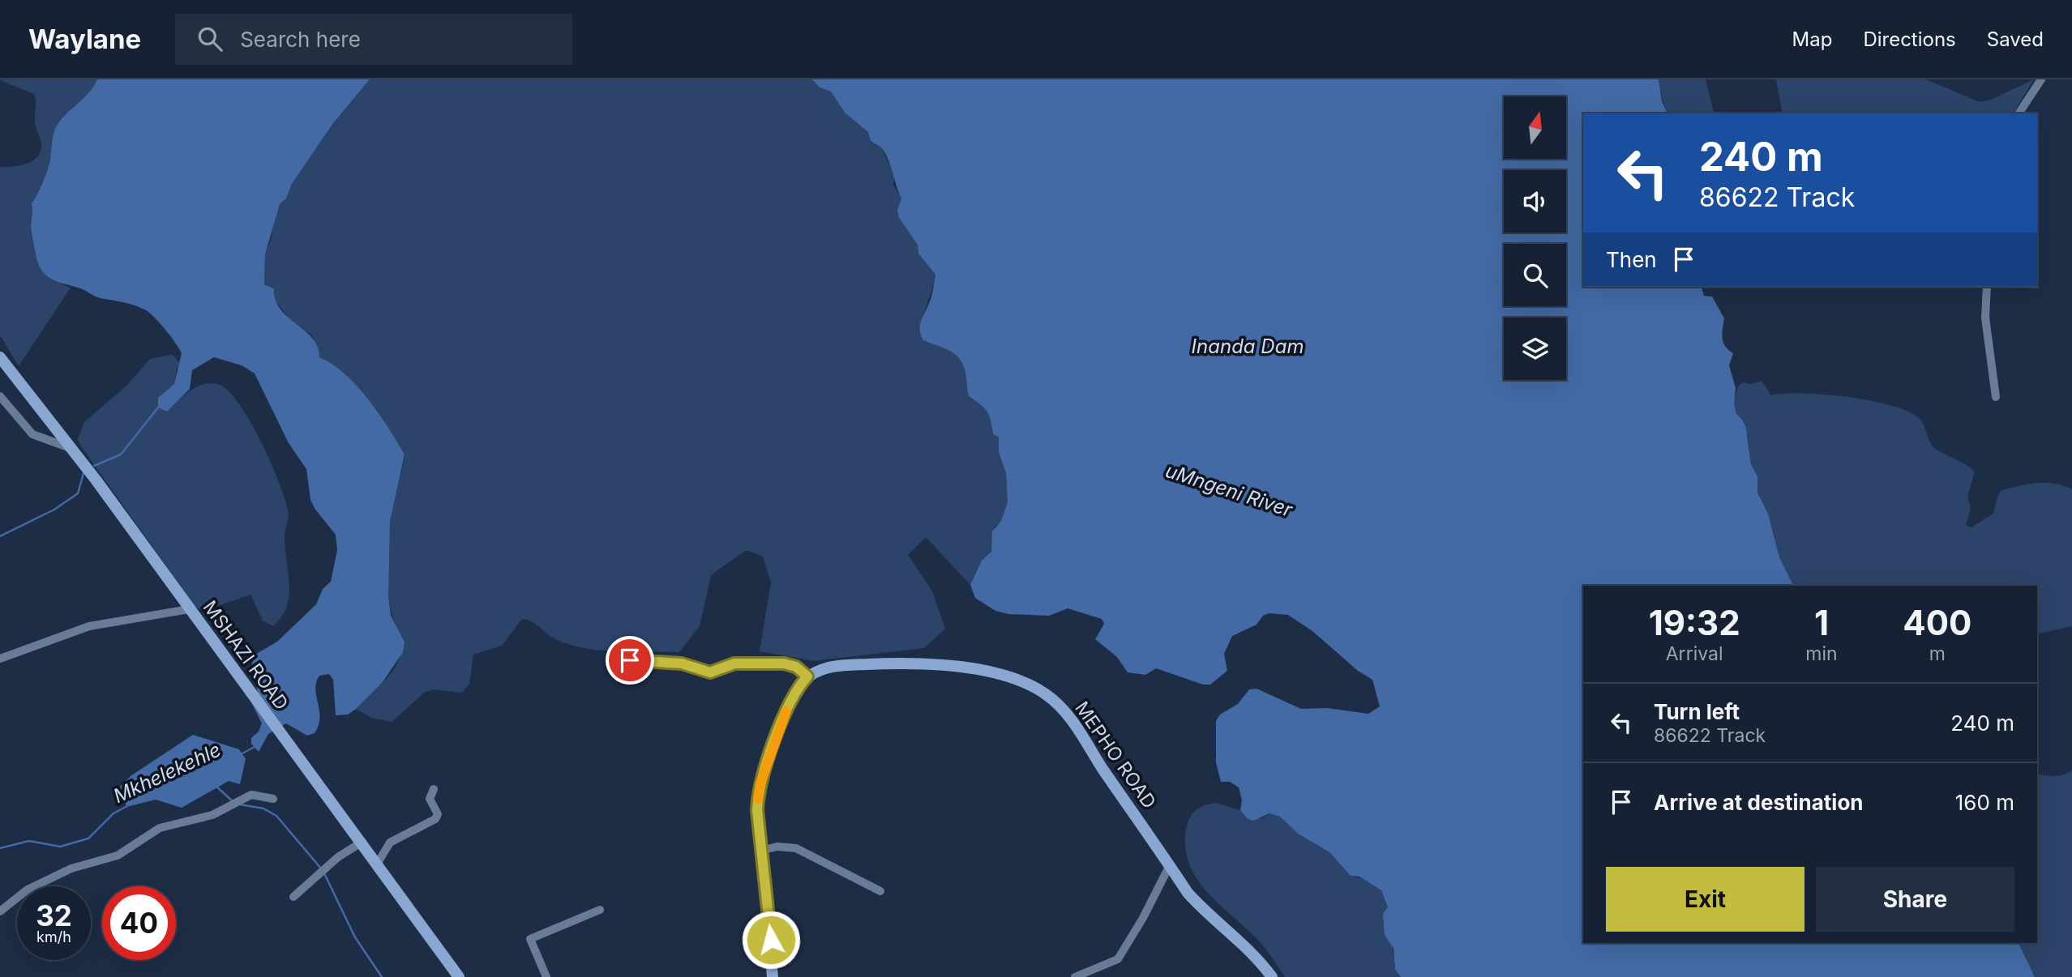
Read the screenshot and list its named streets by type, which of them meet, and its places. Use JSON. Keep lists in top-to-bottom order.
{
  "streets": {
    "street": ["MSHAZI ROAD", "MEPHO ROAD"]
  },
  "water": ["Inanda Dam", "uMngeni River", "Mkhelekehle"],
  "north": "top",
  "page": {
    "header": "Waylane",
    "search": "Search here",
    "nav": ["Map", "Directions", "Saved"],
    "turn": ["240 m", "86622 Track"],
    "then": "Then",
    "eta": [
      "19:32",
      "Arrival",
      "1",
      "min",
      "400",
      "m"
    ],
    "list": [
      {
        "name": "Turn left",
        "note": "86622 Track",
        "value": "240 m"
      },
      {
        "name": "Arrive at destination",
        "value": "160 m"
      }
    ],
    "buttons": ["Exit", "Share"],
    "speed": "32 km/h",
    "limit": "40"
  }
}
